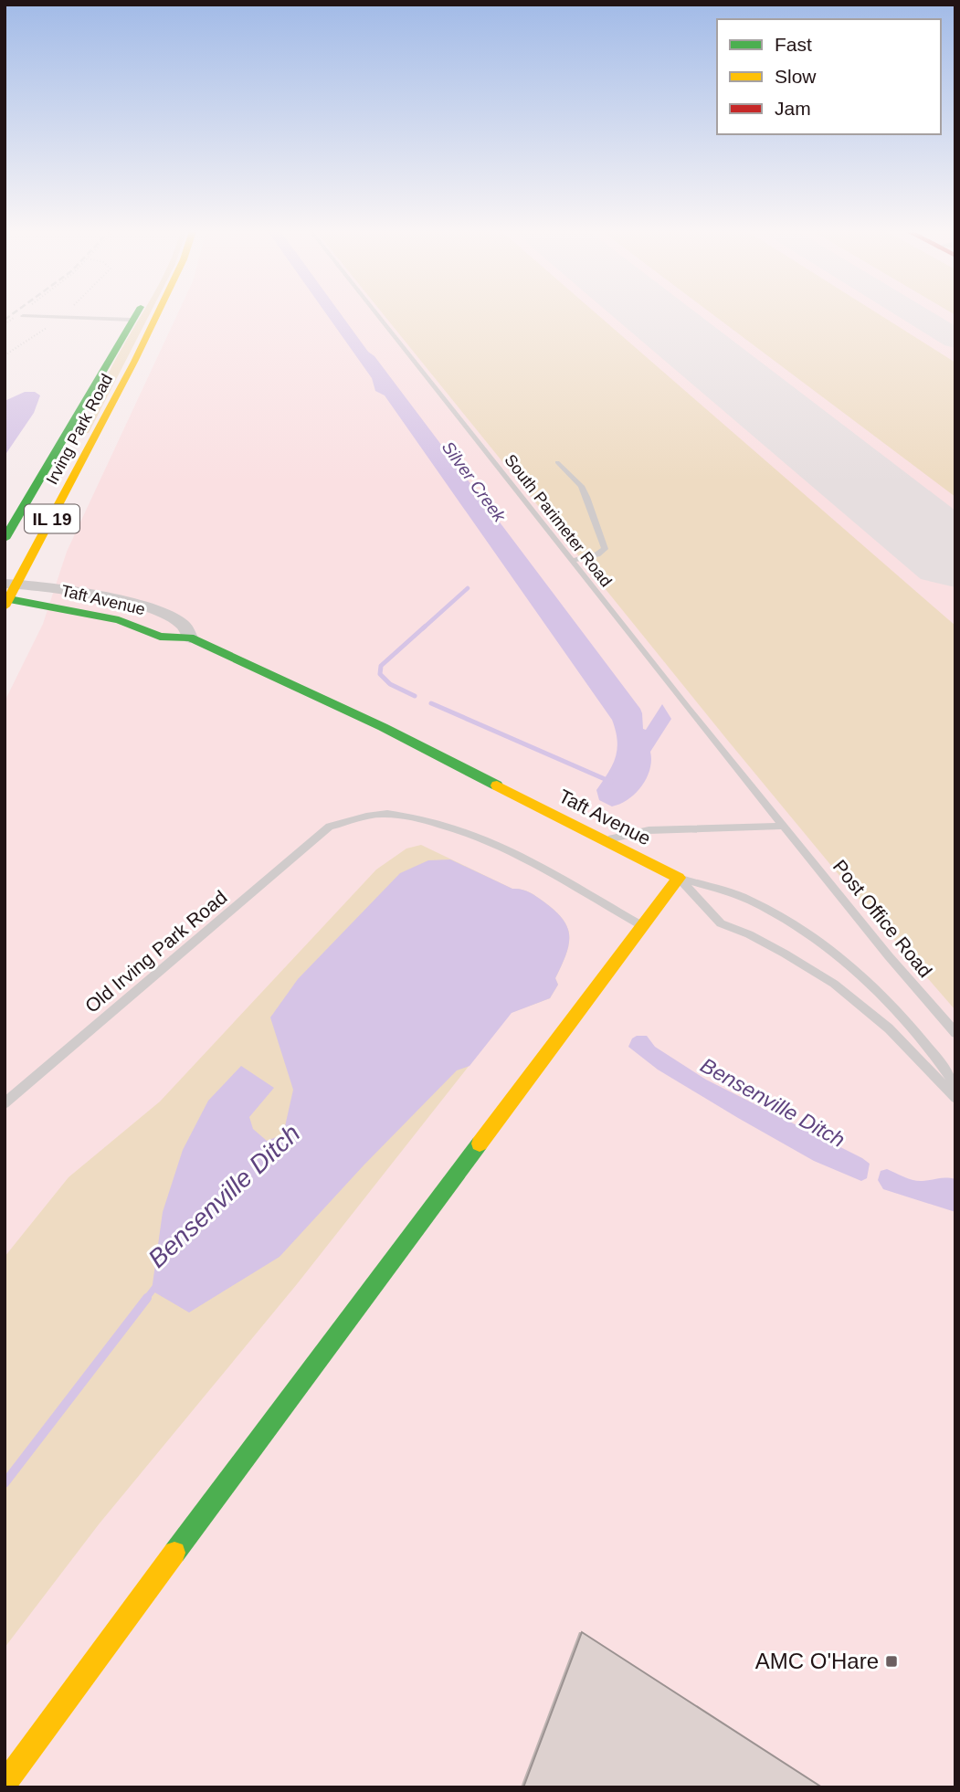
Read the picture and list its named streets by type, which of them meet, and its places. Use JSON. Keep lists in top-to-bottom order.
{
  "streets": {
    "main road": ["Irving Park Road", "IL 19", "Taft Avenue"],
    "lane": ["South Parimeter Road", "Post Office Road", "Old Irving Park Road"]
  },
  "crossings": [
    ["Irving Park Road", "Taft Avenue"],
    ["South Parimeter Road", "Post Office Road"]
  ],
  "water": ["Silver Creek", "Bensenville Ditch"],
  "places": {
    "transit": ["AMC O'Hare"]
  },
  "legend": ["Fast", "Slow", "Jam"]
}
